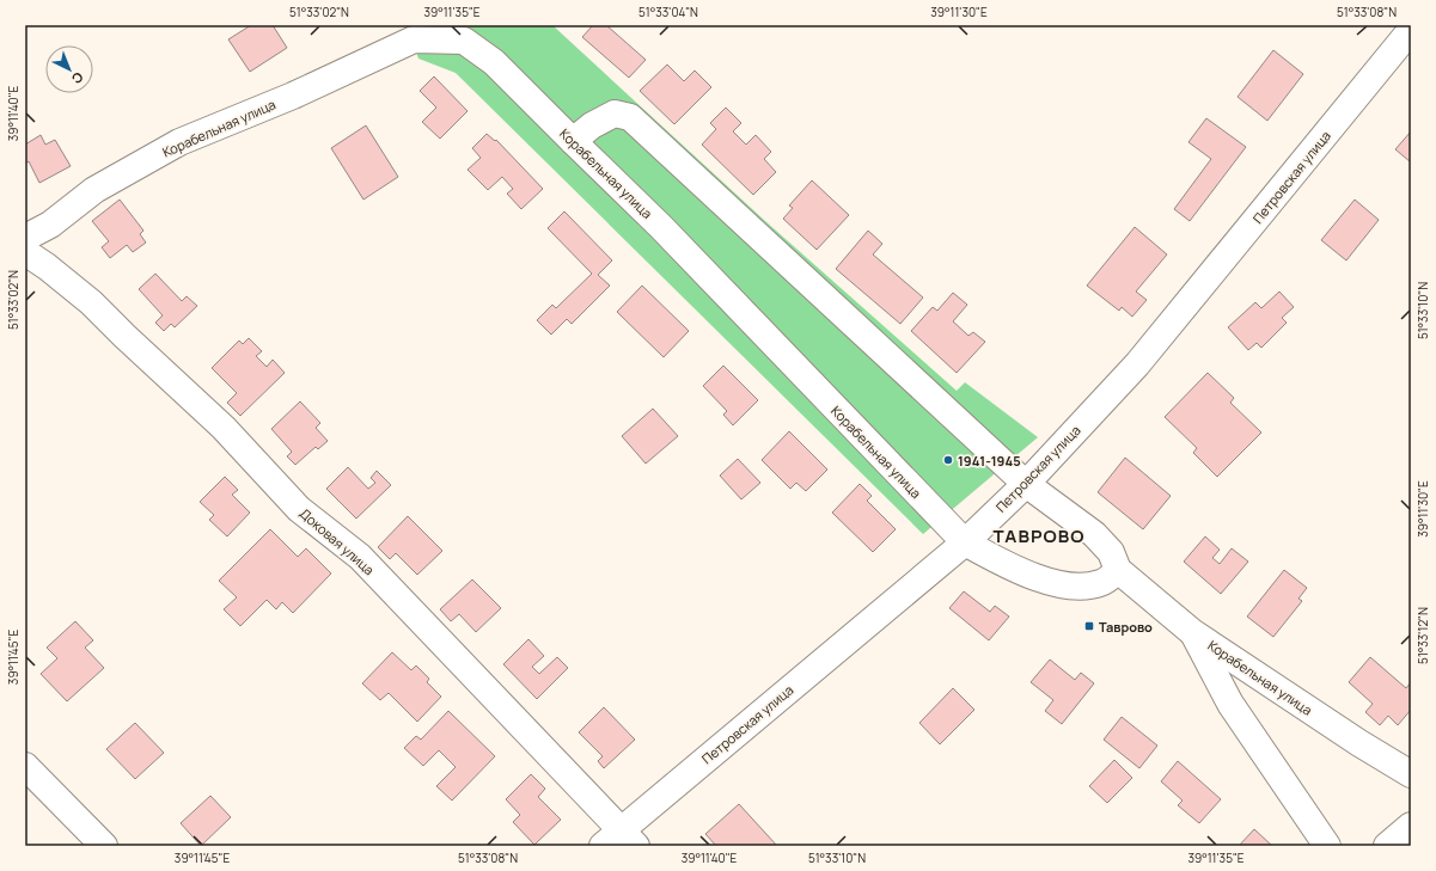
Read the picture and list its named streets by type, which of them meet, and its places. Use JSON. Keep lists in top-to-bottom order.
{
  "streets": {
    "street": ["Корабельная улица", "Петровская улица", "Доковая улица"]
  },
  "crossings": [
    ["Корабельная улица", "Петровская улица"],
    ["Петровская улица", "Доковая улица"]
  ],
  "districts": ["ТАВРОВО"],
  "places": {
    "other": ["1941-1945"],
    "transit": ["Таврово"]
  },
  "north": "bottom right",
  "coordinates": [
    "51°33'02\"N",
    "39°11'35\"E",
    "51°33'04\"N",
    "39°11'30\"E",
    "51°33'08\"N",
    "39°11'40\"E",
    "51°33'10\"N",
    "51°33'12\"N",
    "39°11'45\"E"
  ]
}
